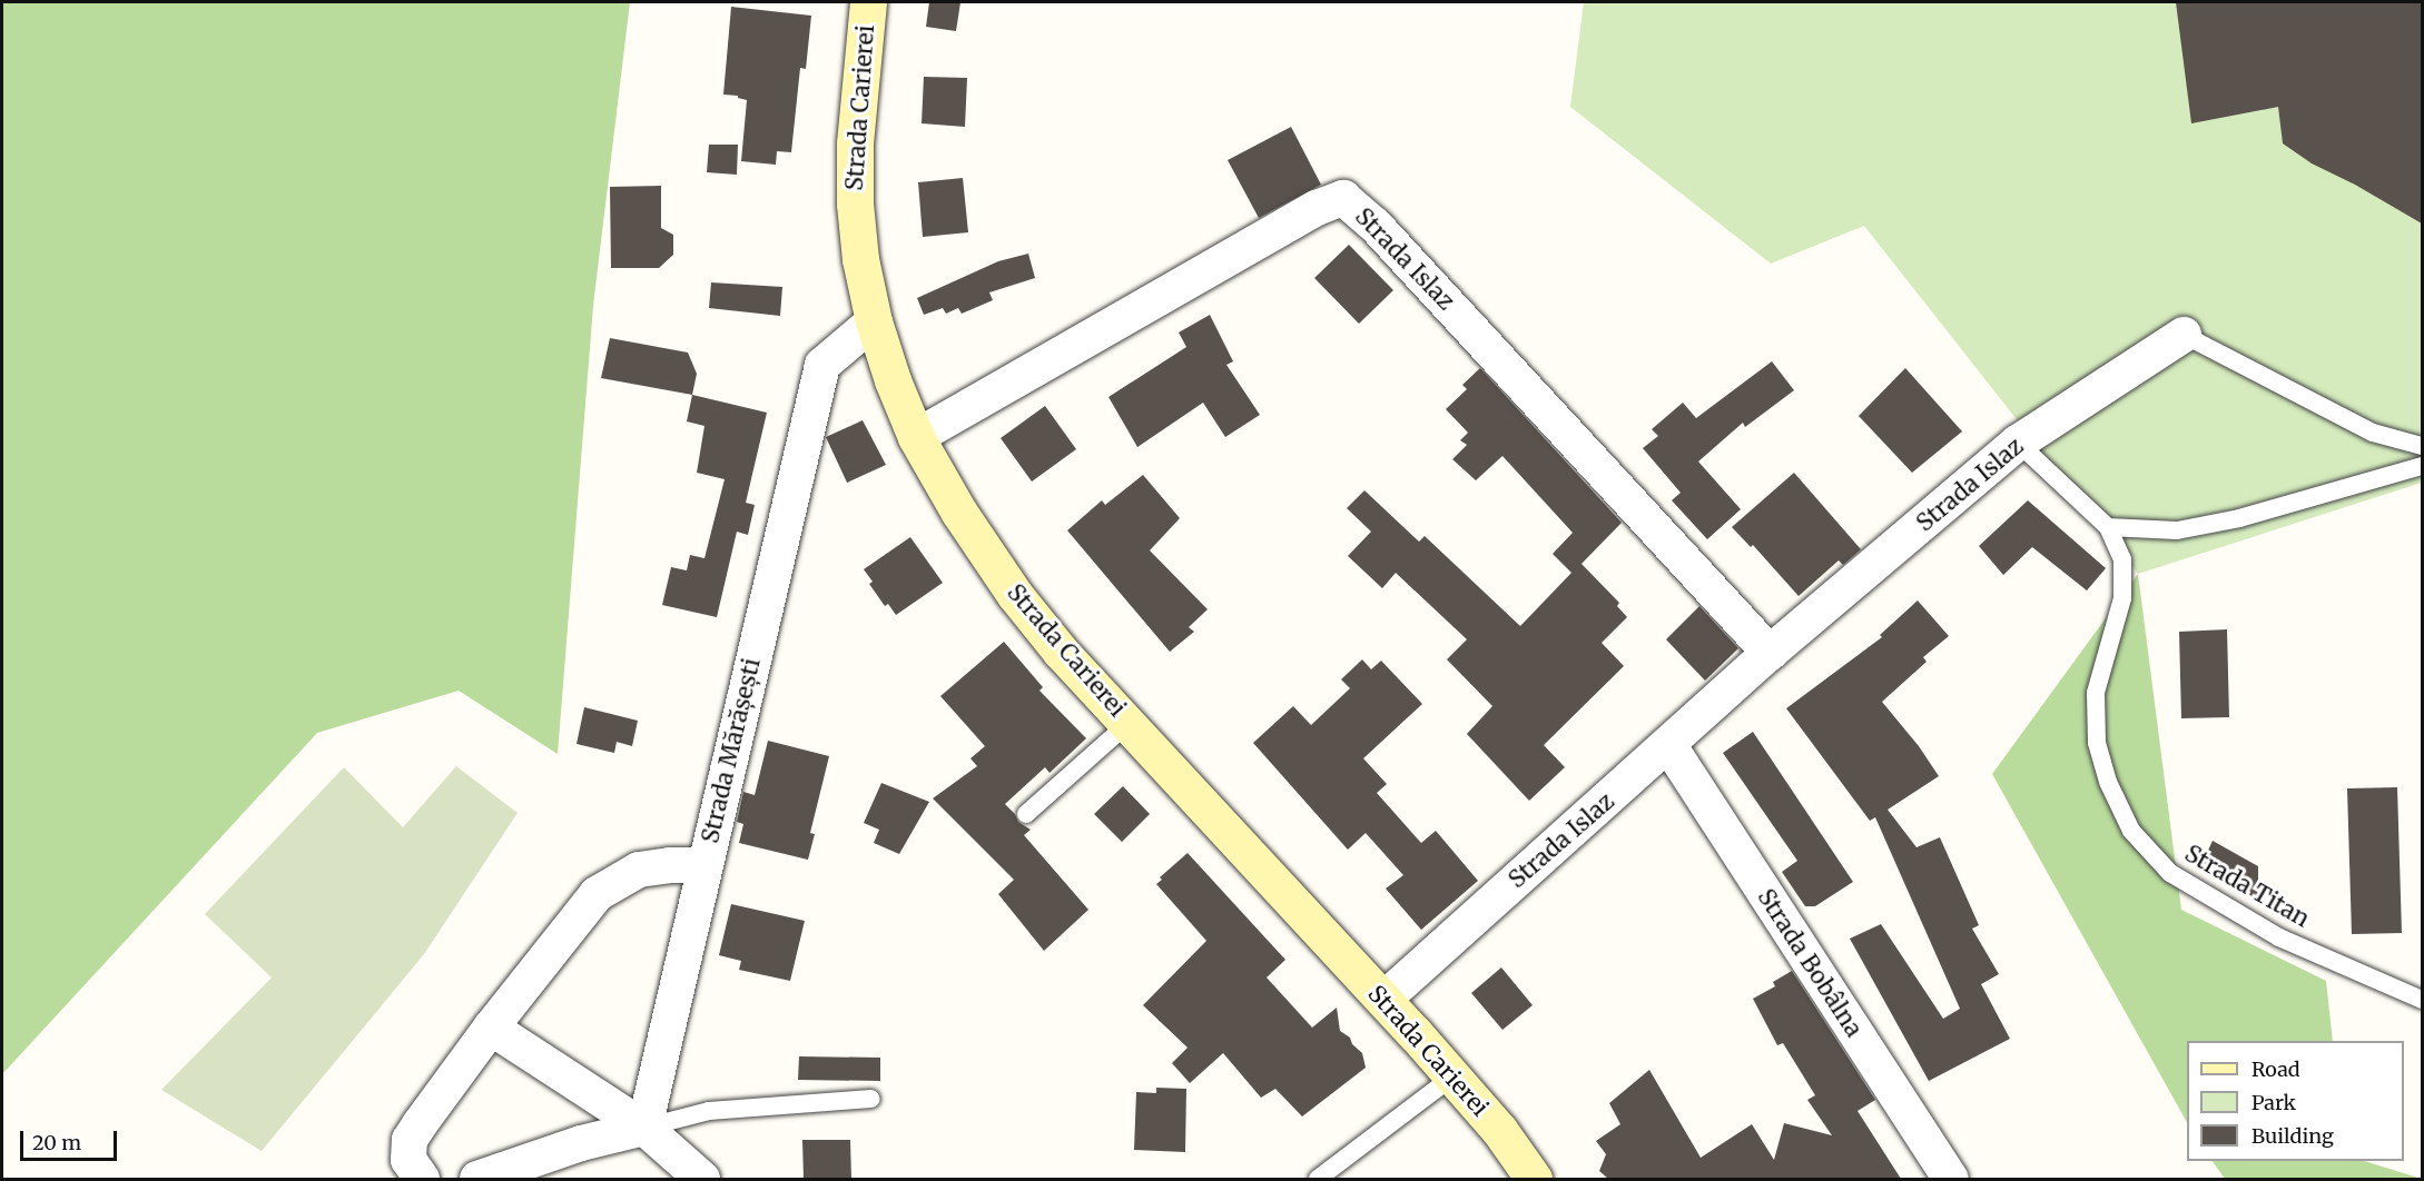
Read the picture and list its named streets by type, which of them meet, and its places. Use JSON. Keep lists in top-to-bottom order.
{
  "streets": {
    "street": [
      "Strada Carierei",
      "Strada Islaz",
      "Strada Mărășești",
      "Strada Bobâlna"
    ],
    "lane": ["Strada Titan"]
  },
  "crossings": [
    ["Strada Carierei", "Strada Islaz"],
    ["Strada Carierei", "Strada Mărășești"],
    ["Strada Islaz", "Strada Titan"],
    ["Strada Islaz", "Strada Bobâlna"]
  ],
  "legend": ["Road", "Park", "Building"],
  "scale_bar": "20 m"
}
